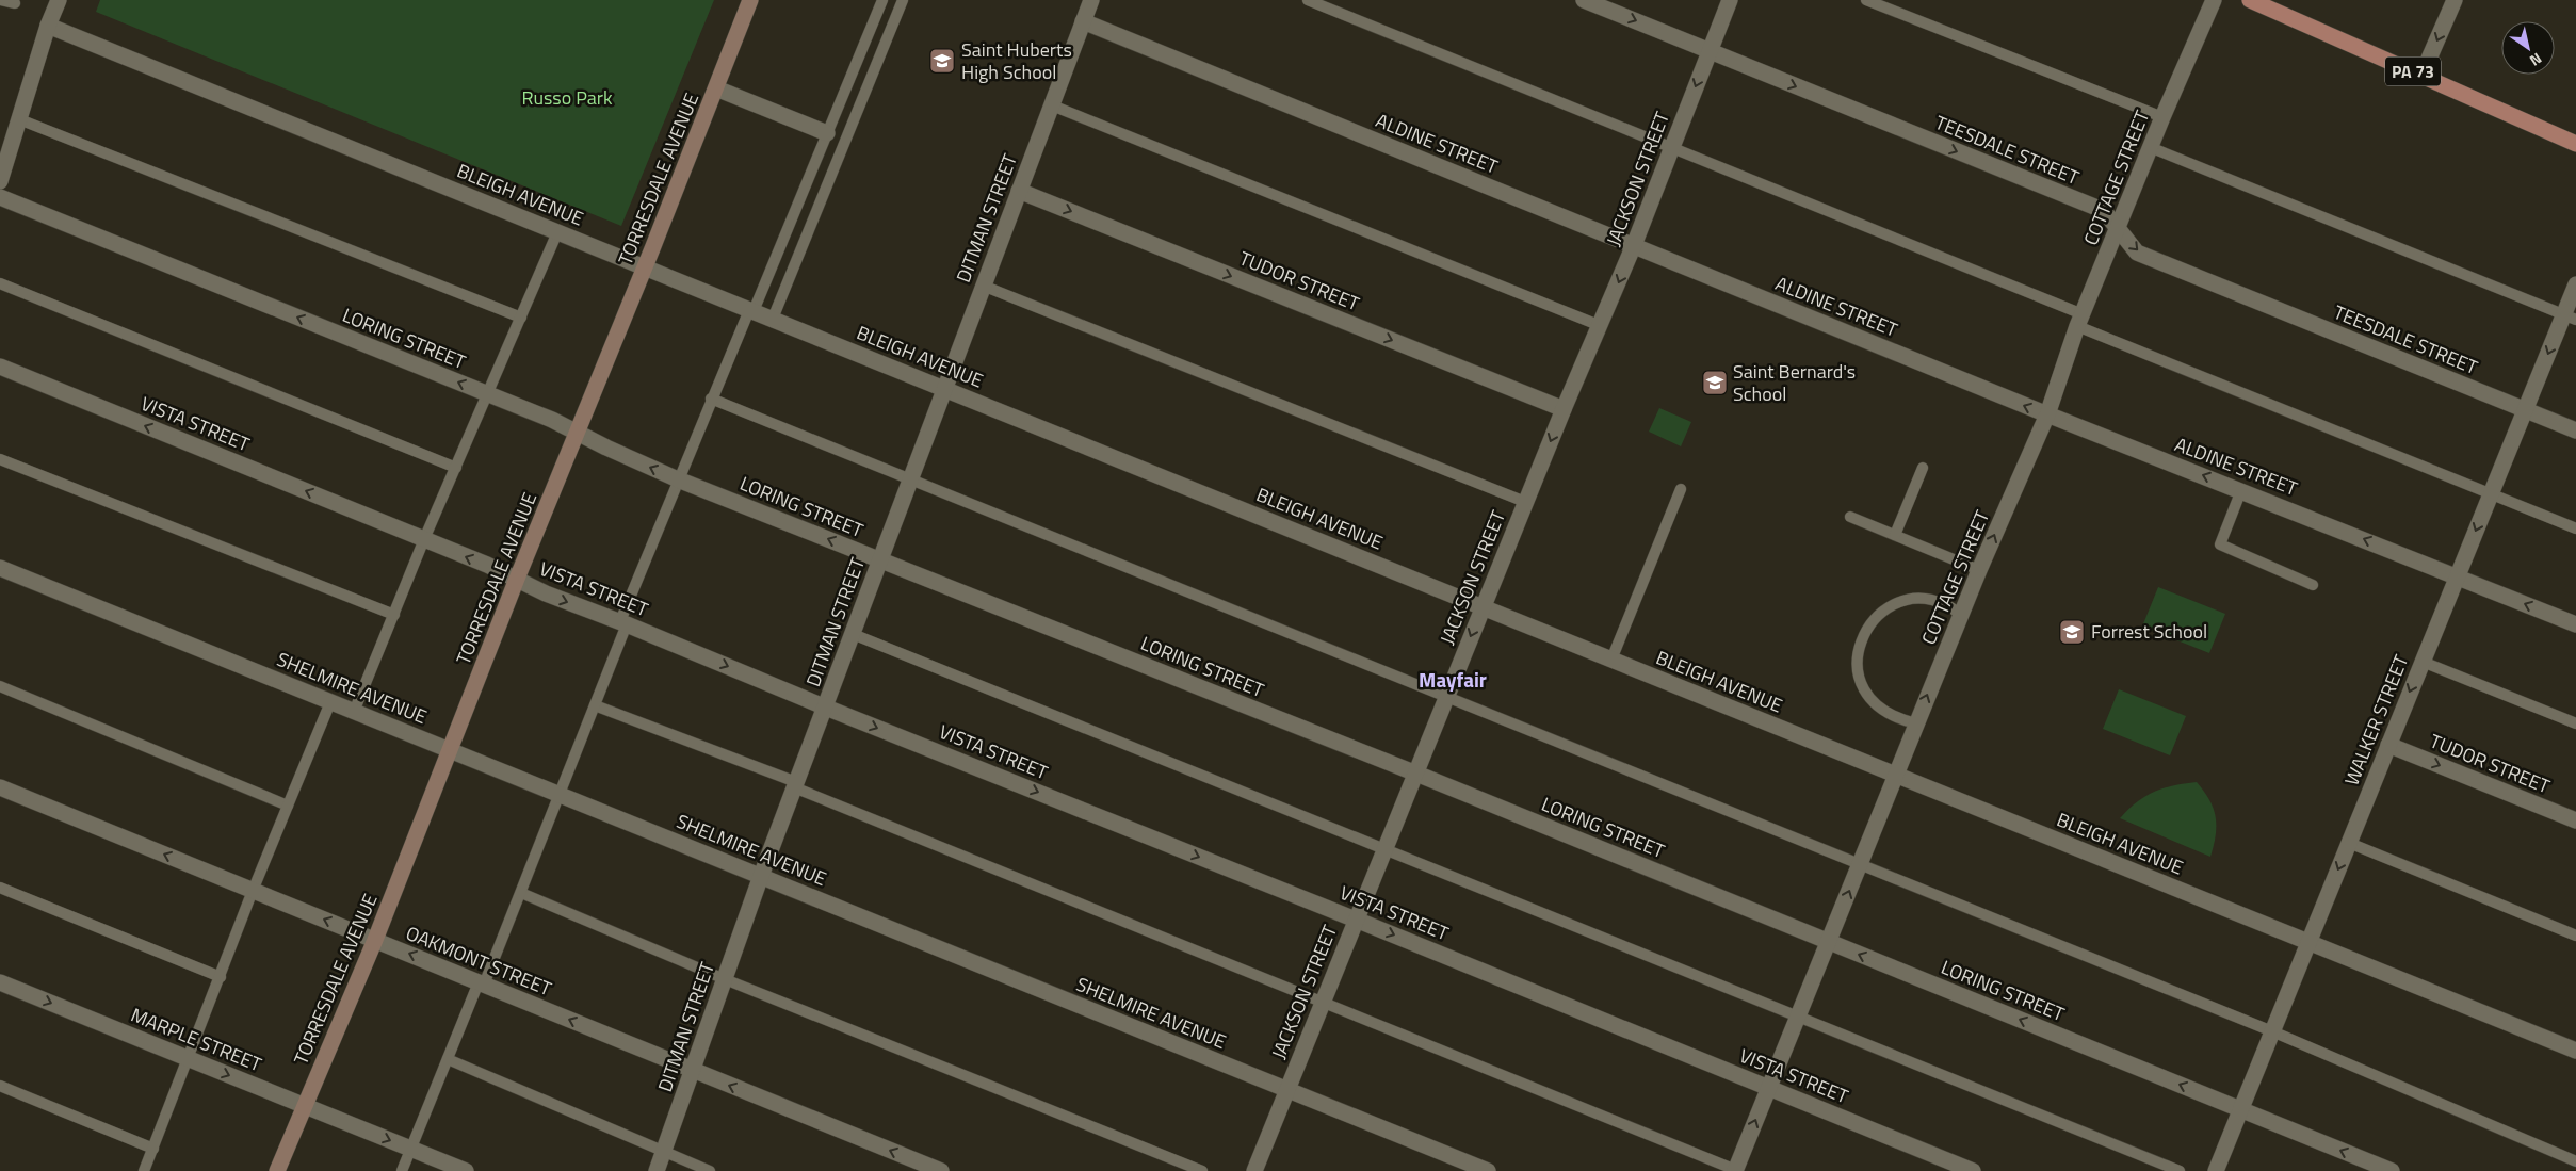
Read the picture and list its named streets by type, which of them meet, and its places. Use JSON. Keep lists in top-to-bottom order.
{
  "streets": {
    "main road": ["PA 73"],
    "street": [
      "ALDINE STREET",
      "TEESDALE STREET",
      "COTTAGE STREET",
      "TORRESDALE AVENUE",
      "JACKSON STREET",
      "BLEIGH AVENUE",
      "DITMAN STREET",
      "TUDOR STREET",
      "LORING STREET",
      "VISTA STREET",
      "SHELMIRE AVENUE",
      "WALKER STREET",
      "OAKMONT STREET",
      "MARPLE STREET"
    ]
  },
  "crossings": [
    ["ALDINE STREET", "COTTAGE STREET"],
    ["ALDINE STREET", "JACKSON STREET"],
    ["ALDINE STREET", "DITMAN STREET"],
    ["ALDINE STREET", "WALKER STREET"],
    ["TEESDALE STREET", "COTTAGE STREET"],
    ["TEESDALE STREET", "JACKSON STREET"],
    ["TEESDALE STREET", "WALKER STREET"],
    ["COTTAGE STREET", "BLEIGH AVENUE"],
    ["COTTAGE STREET", "LORING STREET"],
    ["COTTAGE STREET", "VISTA STREET"],
    ["TORRESDALE AVENUE", "BLEIGH AVENUE"],
    ["TORRESDALE AVENUE", "LORING STREET"],
    ["TORRESDALE AVENUE", "VISTA STREET"],
    ["TORRESDALE AVENUE", "SHELMIRE AVENUE"],
    ["TORRESDALE AVENUE", "OAKMONT STREET"],
    ["TORRESDALE AVENUE", "MARPLE STREET"],
    ["JACKSON STREET", "BLEIGH AVENUE"],
    ["JACKSON STREET", "TUDOR STREET"],
    ["JACKSON STREET", "LORING STREET"],
    ["JACKSON STREET", "VISTA STREET"],
    ["JACKSON STREET", "SHELMIRE AVENUE"],
    ["BLEIGH AVENUE", "DITMAN STREET"],
    ["BLEIGH AVENUE", "WALKER STREET"],
    ["DITMAN STREET", "TUDOR STREET"],
    ["DITMAN STREET", "LORING STREET"],
    ["DITMAN STREET", "VISTA STREET"],
    ["DITMAN STREET", "SHELMIRE AVENUE"],
    ["DITMAN STREET", "OAKMONT STREET"],
    ["TUDOR STREET", "WALKER STREET"],
    ["LORING STREET", "WALKER STREET"]
  ],
  "one_way": [
    "ALDINE STREET",
    "TEESDALE STREET",
    "COTTAGE STREET",
    "TUDOR STREET",
    "LORING STREET",
    "WALKER STREET",
    "OAKMONT STREET",
    "MARPLE STREET"
  ],
  "districts": ["Mayfair"],
  "parks": ["Russo Park"],
  "places": {
    "school or university": ["Saint Huberts High School", "Saint Bernard's School", "Forrest School"]
  },
  "north": "bottom right"
}
